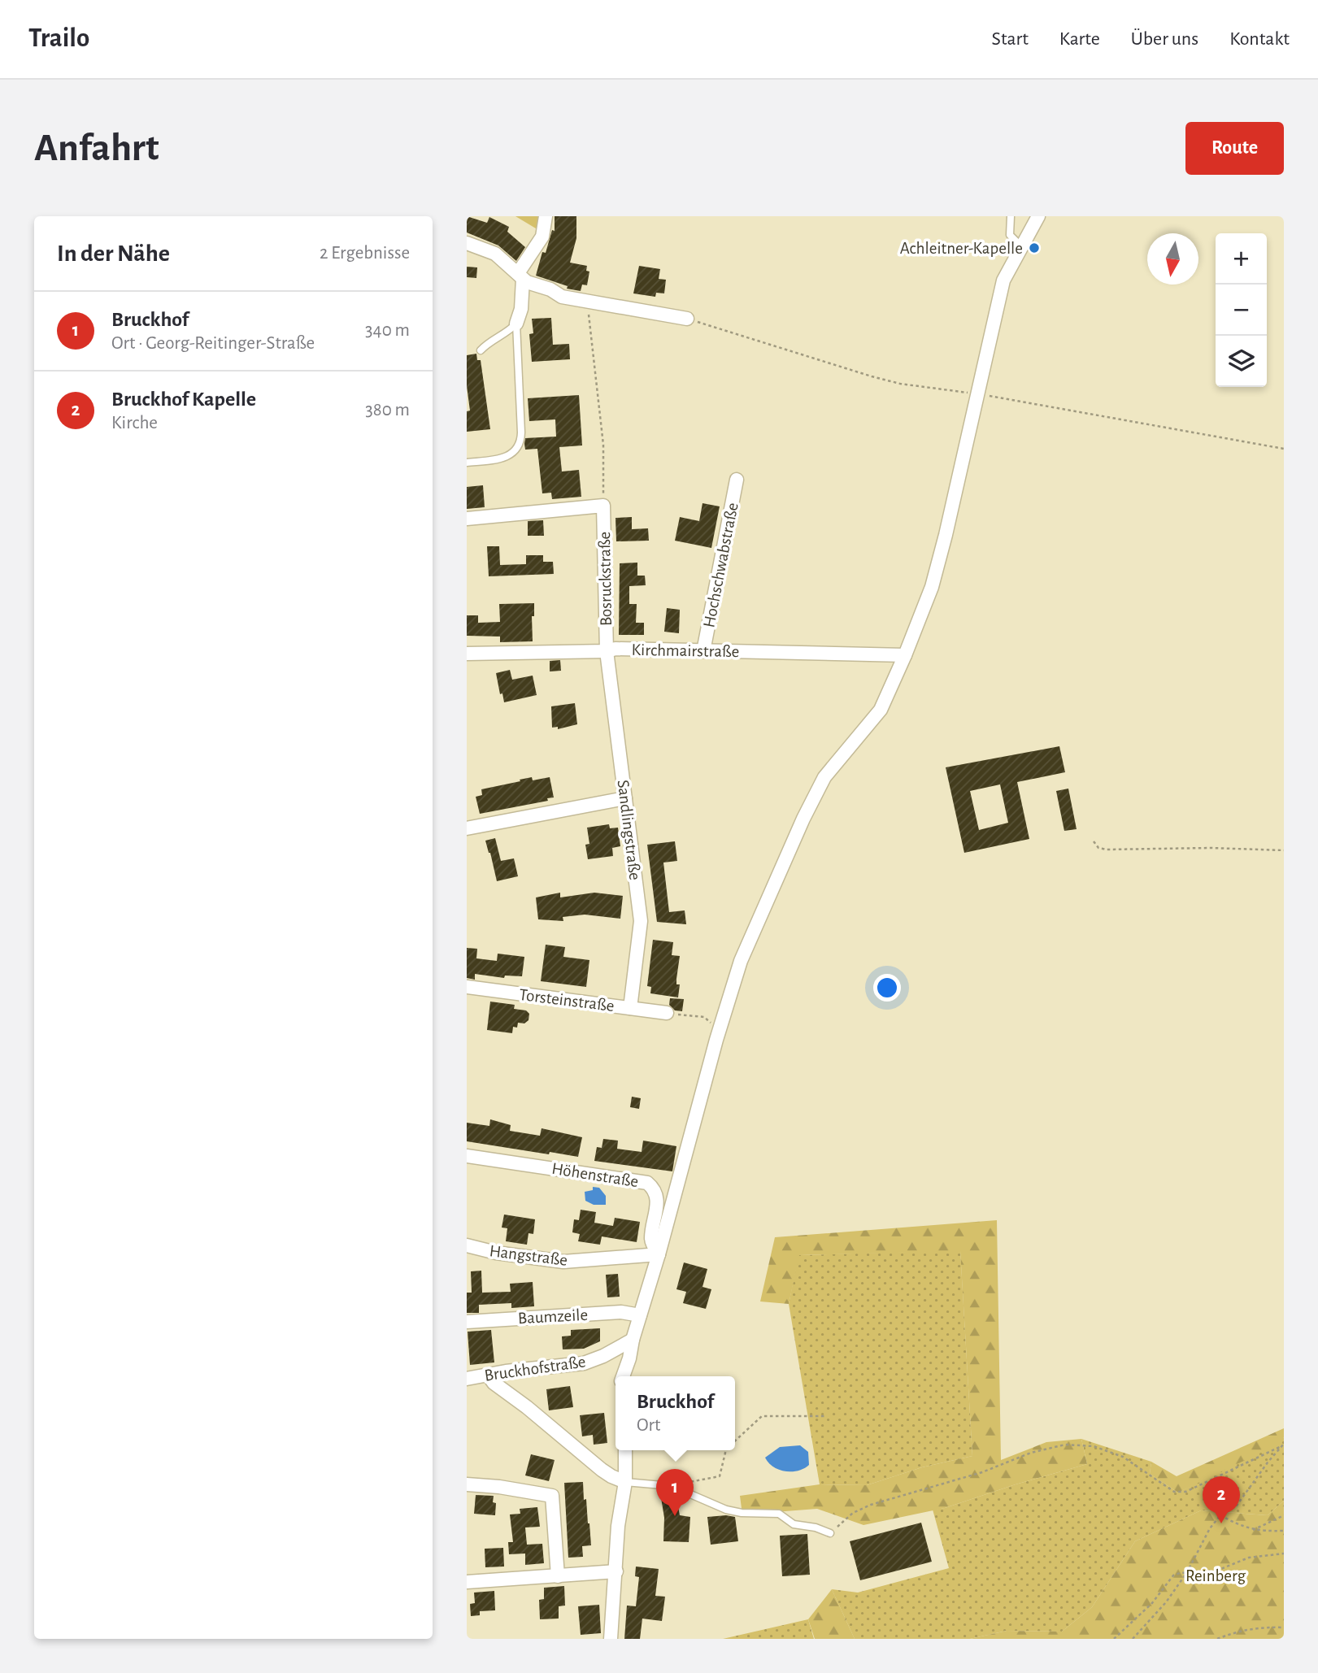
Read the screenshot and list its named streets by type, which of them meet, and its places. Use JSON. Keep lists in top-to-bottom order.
{
  "streets": {
    "street": [
      "Hochschwabstraße",
      "Bosruckstraße",
      "Kirchmairstraße",
      "Sandlingstraße",
      "Torsteinstraße",
      "Höhenstraße",
      "Hangstraße",
      "Baumzeile",
      "Bruckhofstraße"
    ]
  },
  "crossings": [
    ["Hochschwabstraße", "Kirchmairstraße"],
    ["Bosruckstraße", "Kirchmairstraße"],
    ["Bosruckstraße", "Sandlingstraße"],
    ["Kirchmairstraße", "Sandlingstraße"],
    ["Sandlingstraße", "Torsteinstraße"],
    ["Höhenstraße", "Hangstraße"]
  ],
  "parks": ["Reinberg"],
  "places": ["Achleitner-Kapelle"],
  "north": "bottom",
  "page": {
    "header": "Trailo",
    "nav": [
      "Start",
      "Karte",
      "Über uns",
      "Kontakt"
    ],
    "buttons": "Route",
    "title": "Anfahrt",
    "heading": ["In der Nähe", "2 Ergebnisse"],
    "map_buttons": ["+", "−"],
    "list": [
      {
        "mark": "1",
        "name": "Bruckhof",
        "note": "Ort · Georg-Reitinger-Straße",
        "value": "340 m"
      },
      {
        "mark": "2",
        "name": "Bruckhof Kapelle",
        "note": "Kirche",
        "value": "380 m"
      }
    ],
    "popup": ["Bruckhof", "Ort"],
    "pins": ["1", "2"]
  }
}
